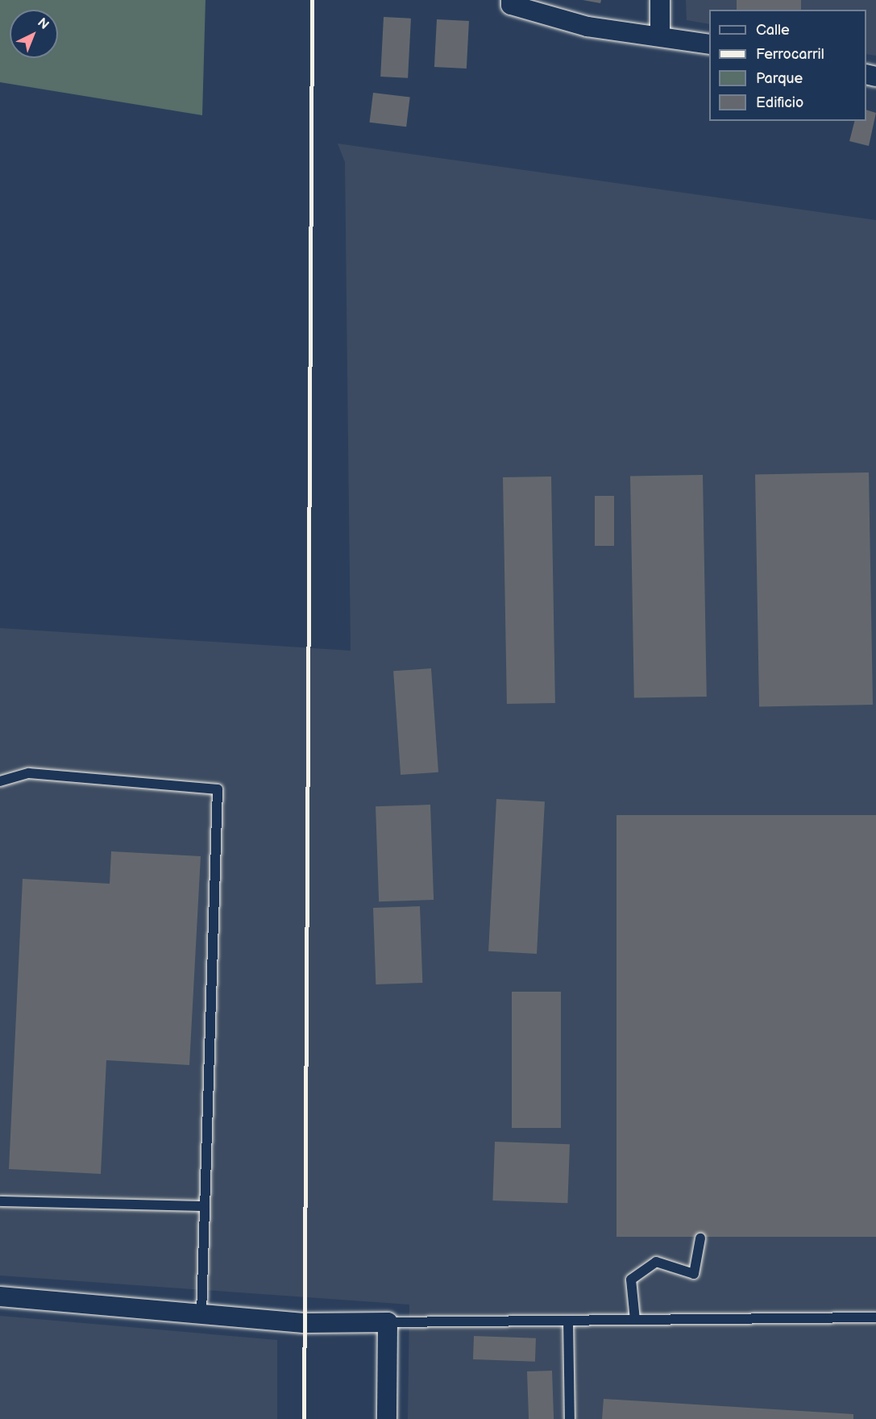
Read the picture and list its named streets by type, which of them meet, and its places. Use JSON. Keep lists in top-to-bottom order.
{
  "legend": [
    "Calle",
    "Ferrocarril",
    "Parque",
    "Edificio"
  ],
  "north": "top right"
}
